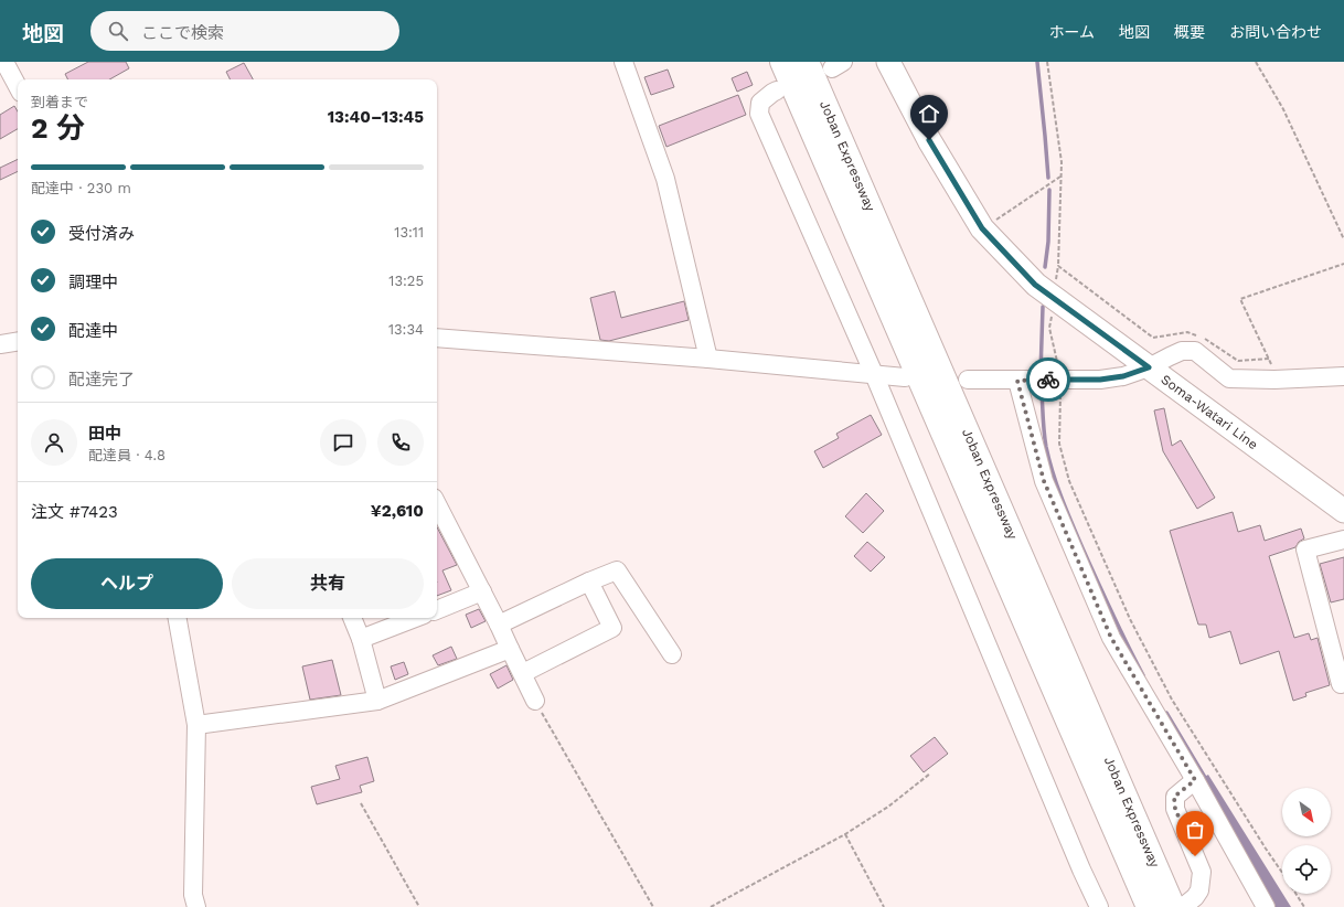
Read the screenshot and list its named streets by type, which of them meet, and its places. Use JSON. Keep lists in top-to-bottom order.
{
  "streets": {
    "highway": ["Joban Expressway"],
    "main road": ["Soma-Watari Line"]
  },
  "north": "bottom right",
  "page": {
    "header": "地図",
    "search": "ここで検索",
    "nav": [
      "ホーム",
      "地図",
      "概要",
      "お問い合わせ"
    ],
    "heading": ["2 分", "到着まで", "13:40–13:45"],
    "panel": [
      "田中",
      "配達員 · 4.8",
      "注文 #7423",
      "¥2,610"
    ],
    "bar": "配達中 · 230 m",
    "list": [
      ["受付済み", "13:11"],
      ["調理中", "13:25"],
      ["配達中", "13:34"],
      "配達完了"
    ],
    "buttons": ["ヘルプ", "共有"]
  }
}
